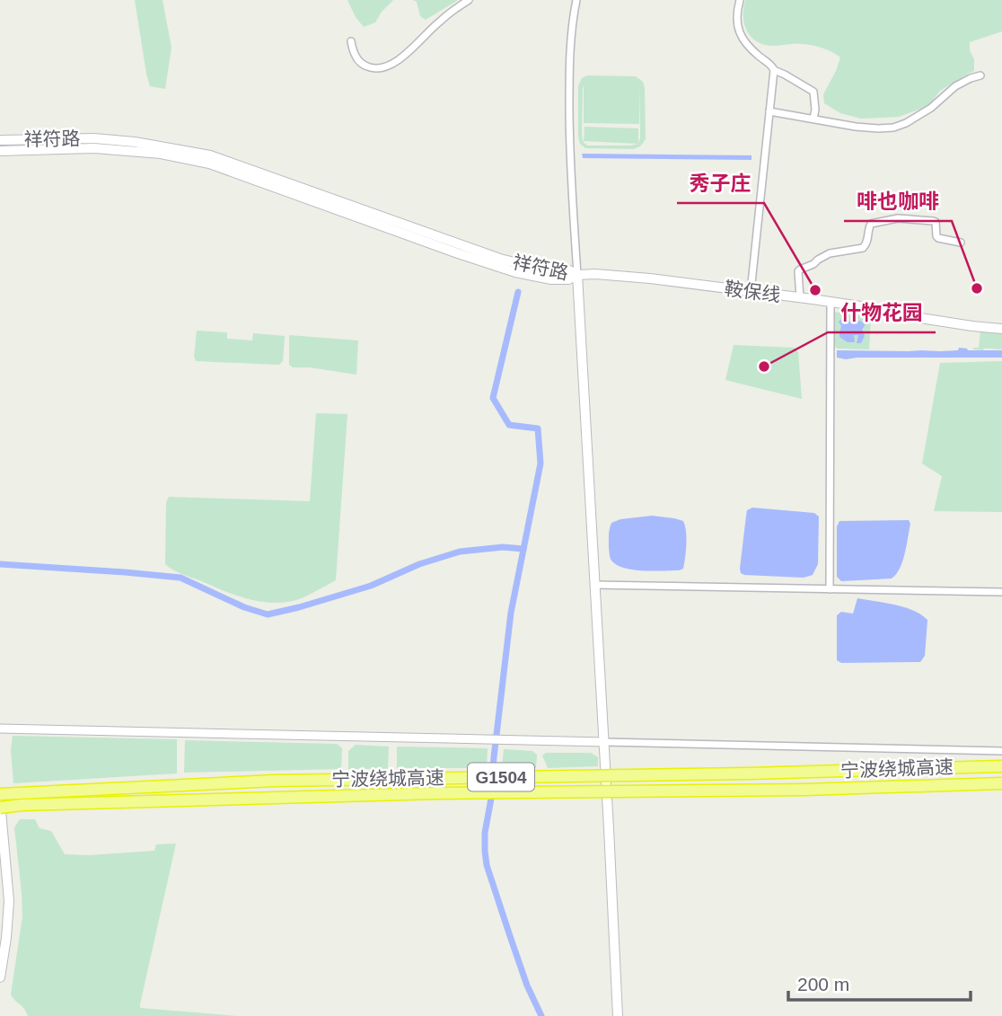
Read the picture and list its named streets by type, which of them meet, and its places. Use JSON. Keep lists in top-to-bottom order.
{
  "streets": {
    "highway": ["宁波绕城高速", "G1504"],
    "main road": ["祥符路", "鞍保线"]
  },
  "crossings": [
    ["祥符路", "鞍保线"]
  ],
  "places": ["啡也咖啡", "秀子庄", "什物花园"],
  "scale_bar": "200 m"
}
